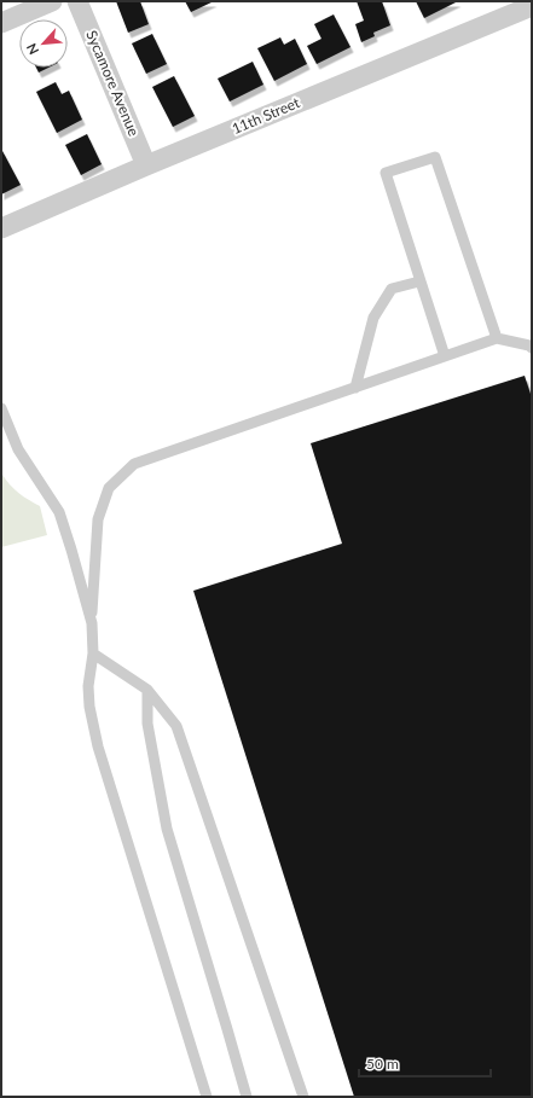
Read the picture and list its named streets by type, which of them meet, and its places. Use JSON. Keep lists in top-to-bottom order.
{
  "streets": {
    "street": ["Sycamore Avenue", "11th Street"]
  },
  "crossings": [
    ["Sycamore Avenue", "11th Street"]
  ],
  "scale_bar": "50 m",
  "north": "bottom left"
}
